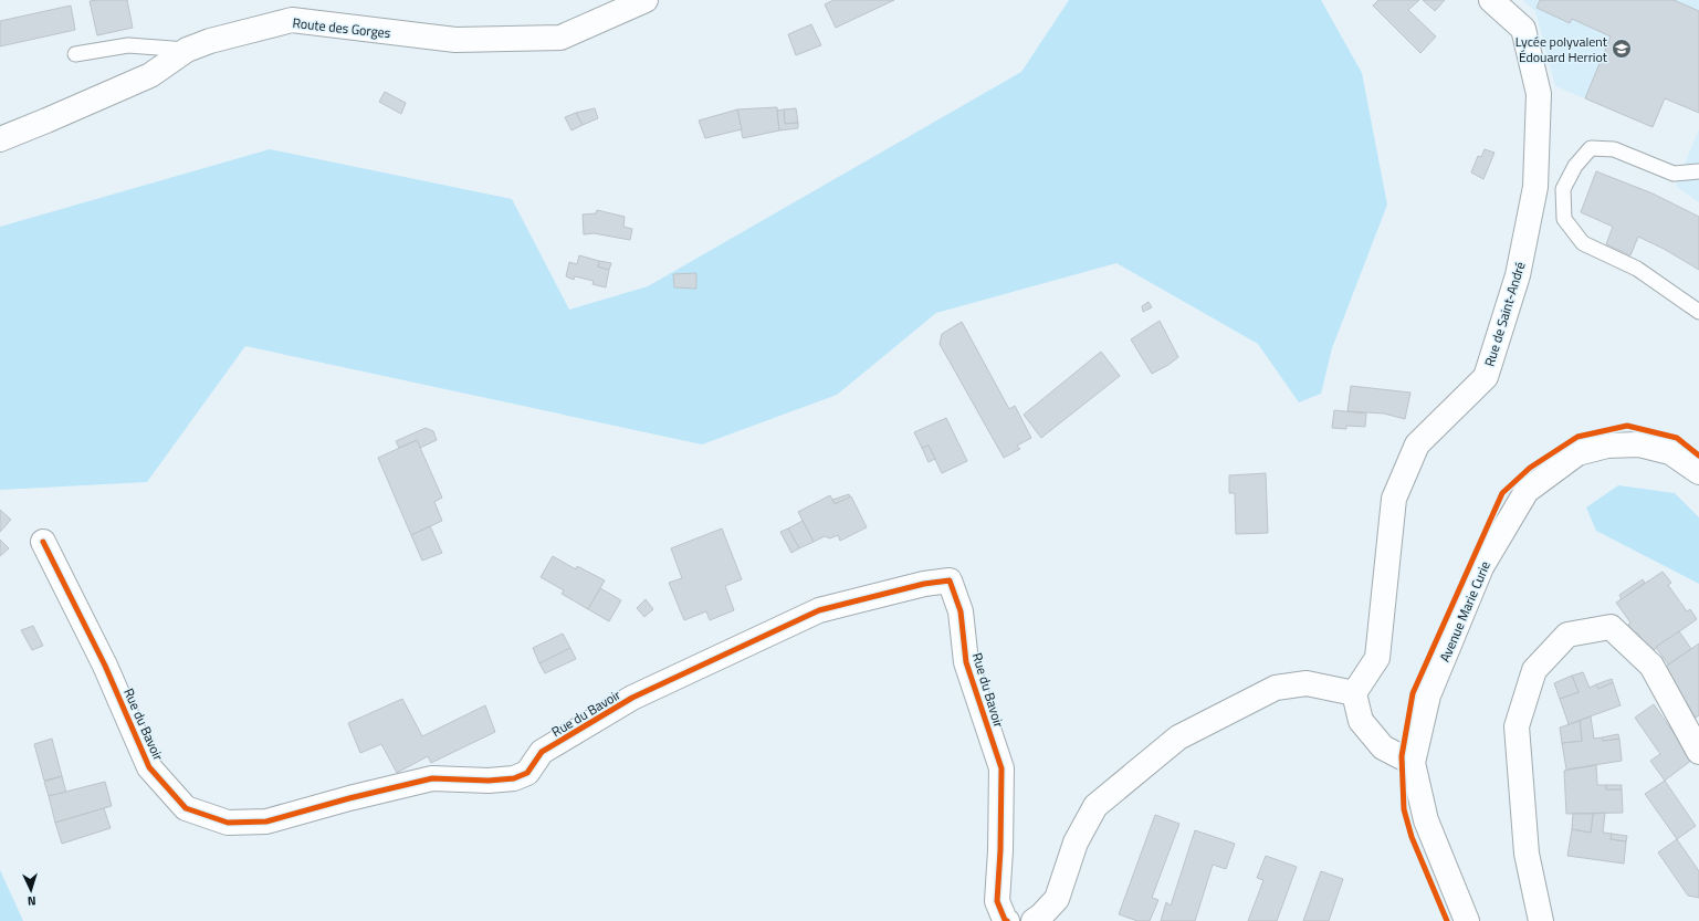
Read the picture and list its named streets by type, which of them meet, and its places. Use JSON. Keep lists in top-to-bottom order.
{
  "streets": {
    "street": [
      "Route des Gorges",
      "Rue de Saint-André",
      "Avenue Marie Curie",
      "Rue du Bavoir"
    ]
  },
  "places": {
    "school or university": ["Lycée polyvalent Édouard Herriot"]
  },
  "north": "bottom"
}
